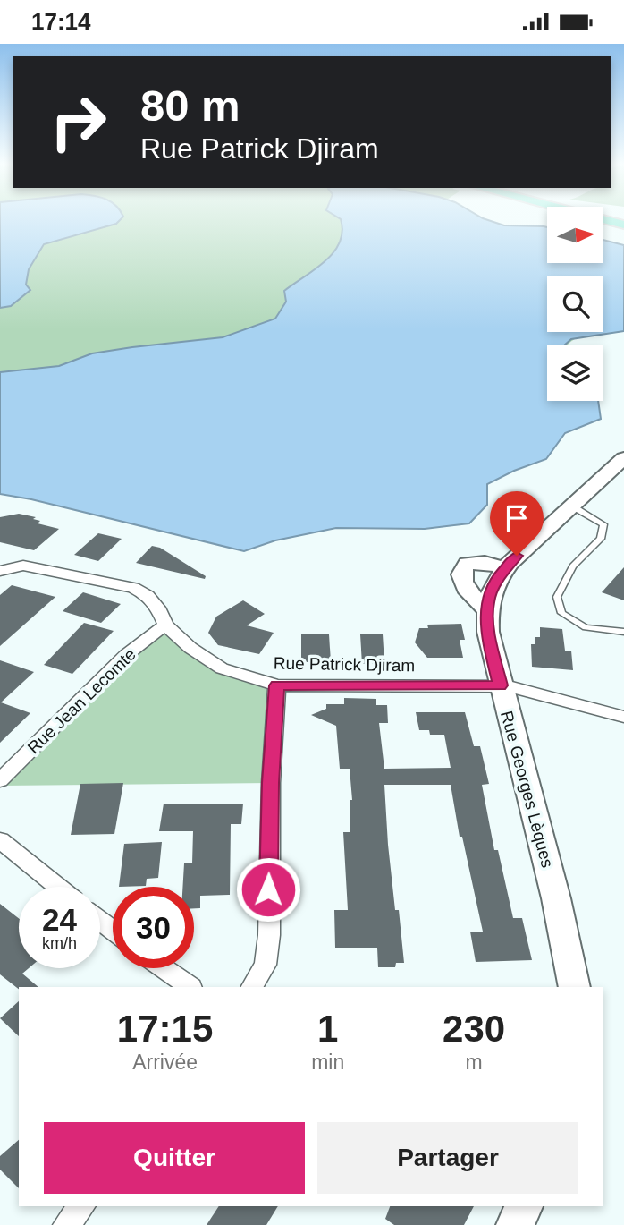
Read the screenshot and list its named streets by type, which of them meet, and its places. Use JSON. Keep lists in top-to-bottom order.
{
  "streets": {
    "main road": ["Rue Georges Lèques"],
    "street": ["Rue Patrick Djiram", "Rue Jean Lecomte"]
  },
  "crossings": [
    ["Rue Patrick Djiram", "Rue Jean Lecomte"],
    ["Rue Patrick Djiram", "Rue Georges Lèques"]
  ],
  "north": "right",
  "page": {
    "status": "17:14",
    "turn": ["80 m", "Rue Patrick Djiram"],
    "speed": "24 km/h",
    "limit": "30",
    "eta": [
      "17:15",
      "Arrivée",
      "1",
      "min",
      "230",
      "m"
    ],
    "buttons": ["Quitter", "Partager"]
  }
}
